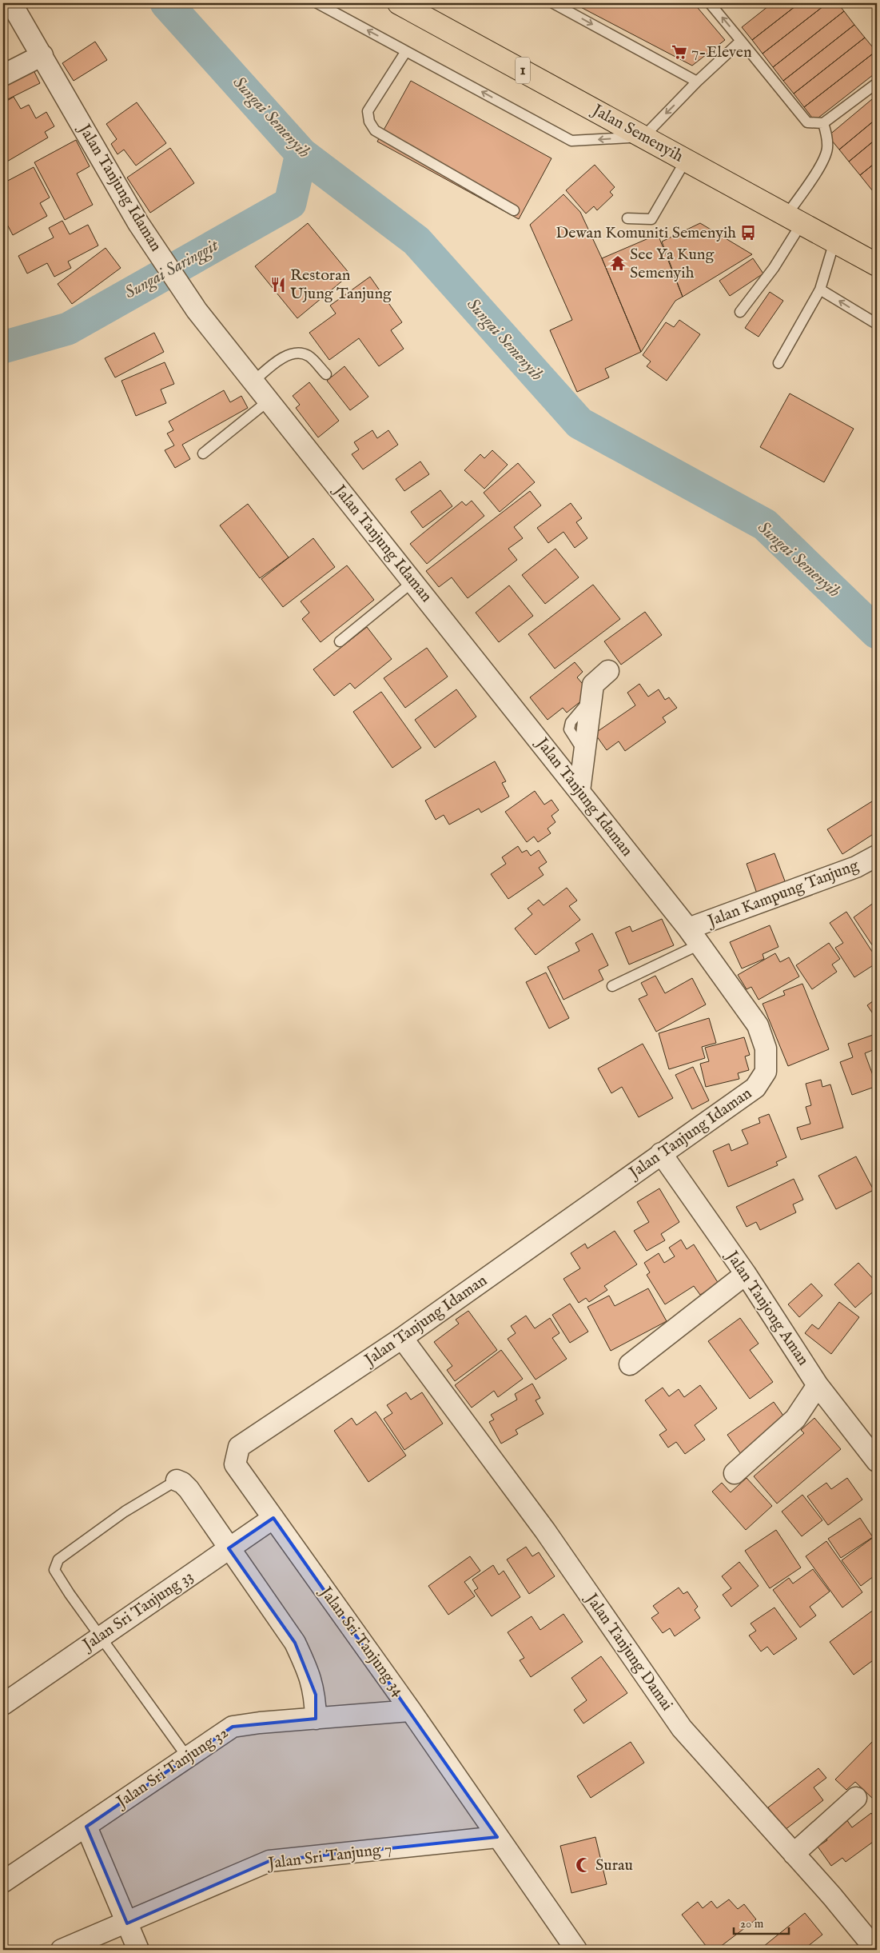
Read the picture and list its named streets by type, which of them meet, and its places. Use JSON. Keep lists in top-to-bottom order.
{
  "streets": {
    "main road": ["1", "Jalan Semenyih"],
    "street": [
      "Jalan Tanjung Idaman",
      "Jalan Kampung Tanjung",
      "Jalan Tanjong Aman",
      "Jalan Sri Tanjung 33",
      "Jalan Sri Tanjung 34",
      "Jalan Tanjung Damai",
      "Jalan Sri Tanjung 32",
      "Jalan Sri Tanjung 7"
    ]
  },
  "crossings": [
    ["Jalan Tanjung Idaman", "Jalan Kampung Tanjung"],
    ["Jalan Tanjung Idaman", "Jalan Tanjong Aman"],
    ["Jalan Tanjung Idaman", "Jalan Sri Tanjung 34"],
    ["Jalan Tanjung Idaman", "Jalan Tanjung Damai"],
    ["Jalan Sri Tanjung 33", "Jalan Sri Tanjung 34"],
    ["Jalan Sri Tanjung 34", "Jalan Sri Tanjung 32"],
    ["Jalan Sri Tanjung 34", "Jalan Sri Tanjung 7"]
  ],
  "water": ["Sungai Semenyih", "Sungai Saringgit"],
  "places": {
    "supermarket": ["7-Eleven"],
    "bus stop": ["Dewan Komuniti Semenyih"],
    "temple": ["See Ya Kung Semenyih"],
    "restaurant": ["Restoran Ujung Tanjung"],
    "mosque": ["Surau"]
  },
  "scale_bar": "20 m"
}
